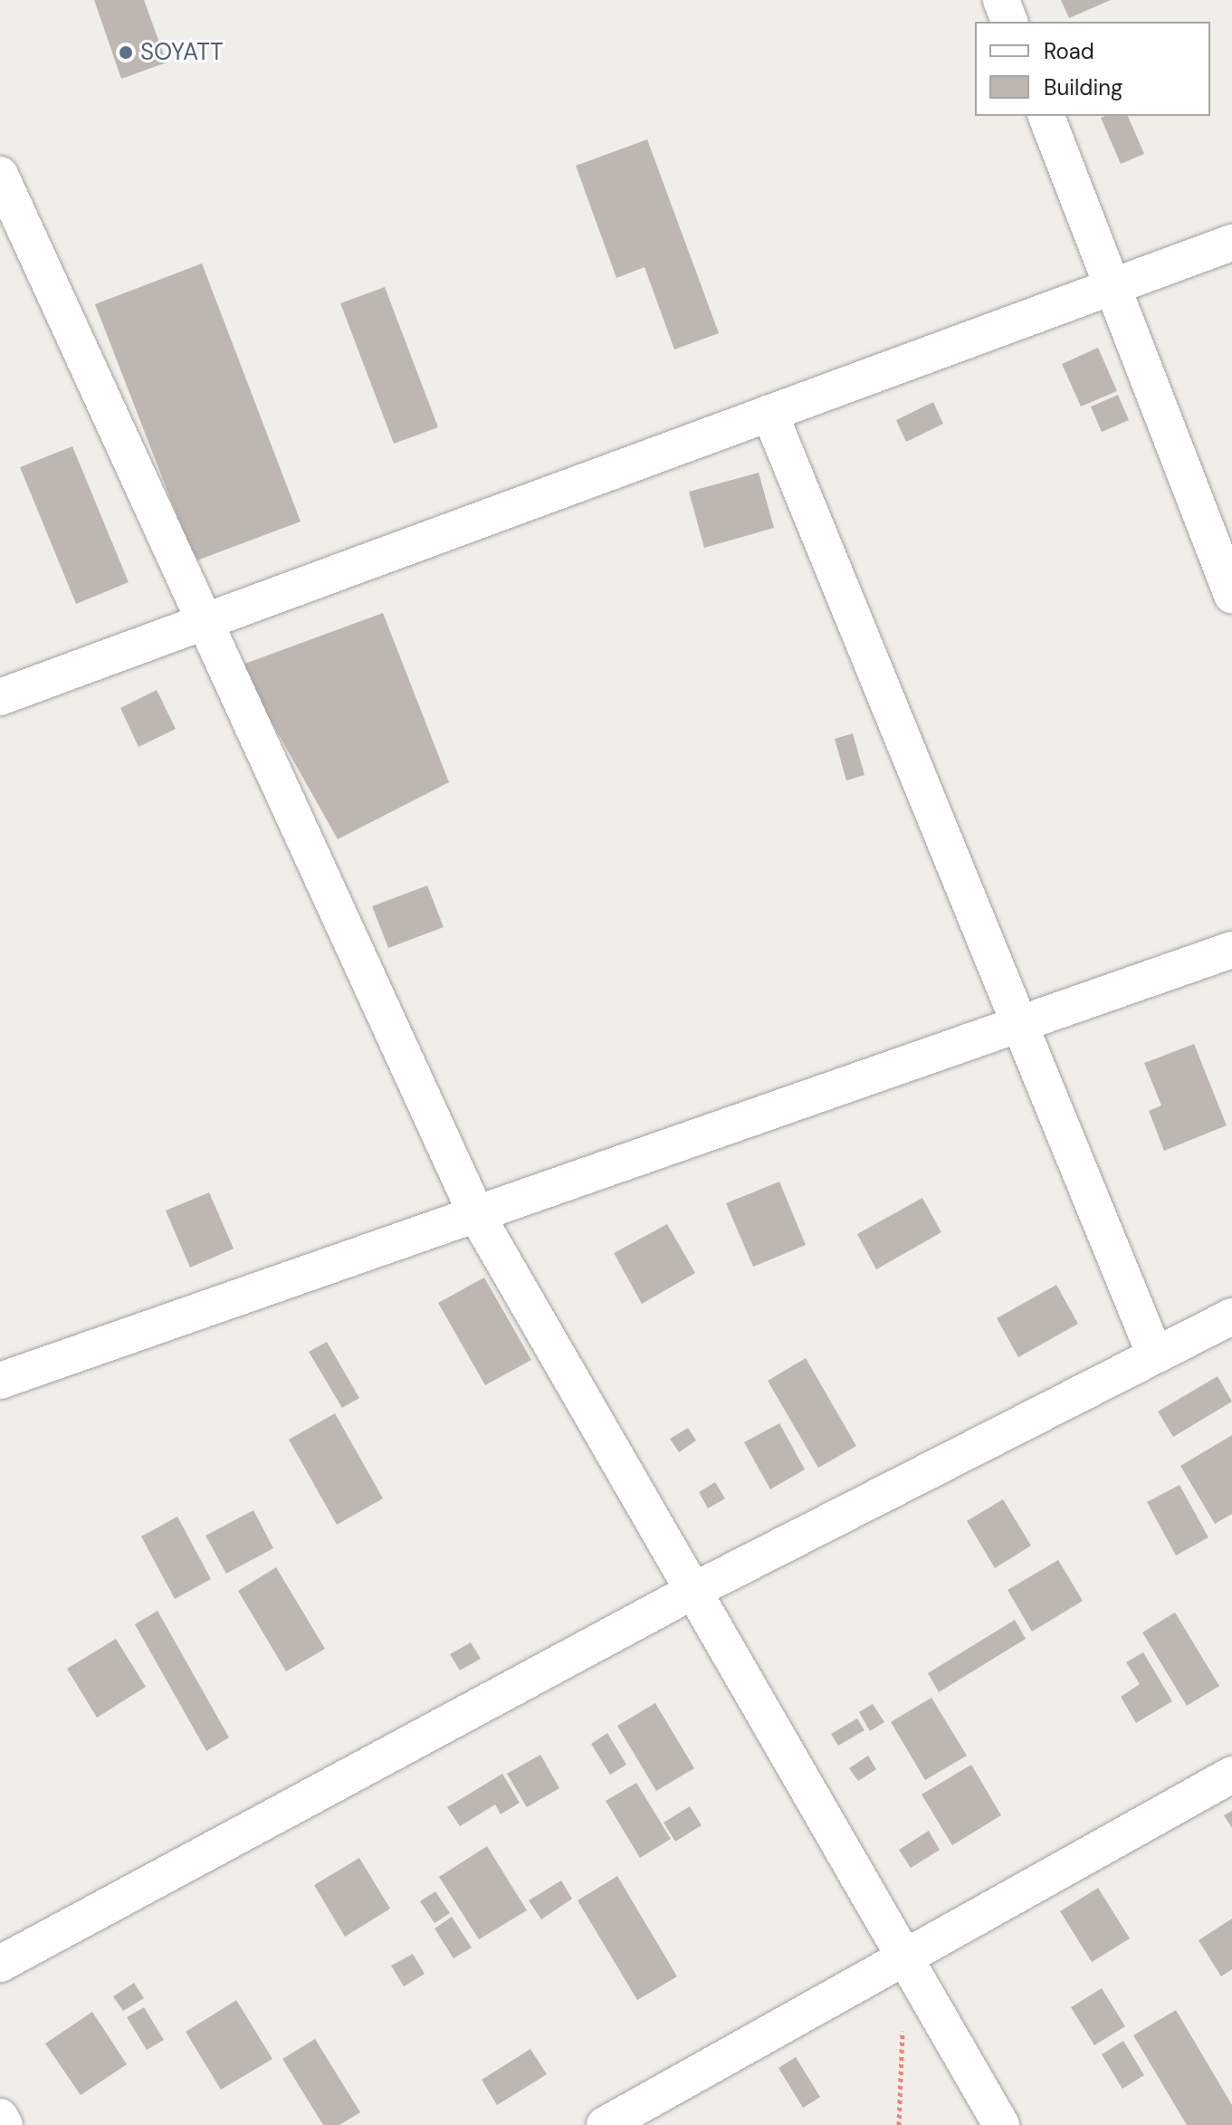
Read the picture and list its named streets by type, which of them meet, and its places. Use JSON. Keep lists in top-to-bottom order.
{
  "places": ["SOYATT"],
  "legend": ["Road", "Building"]
}
